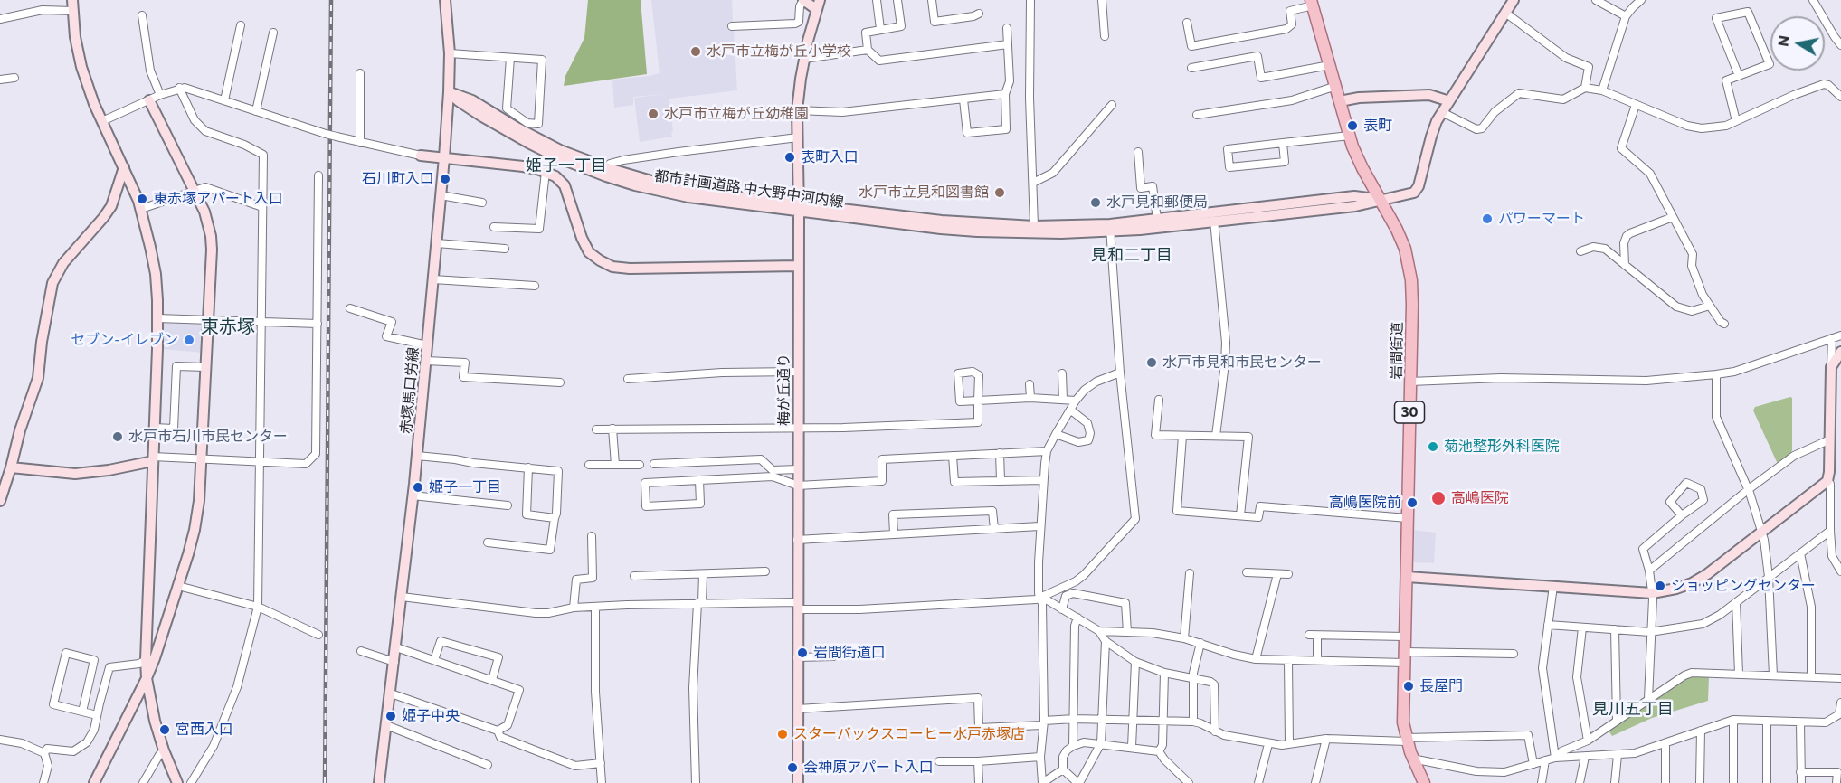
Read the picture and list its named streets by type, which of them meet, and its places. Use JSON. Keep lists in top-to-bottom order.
{
  "streets": {
    "main road": ["岩間街道", "30"],
    "street": ["都市計画道路 中大野中河内線", "梅が丘通り", "赤塚馬口労線"]
  },
  "crossings": [
    ["都市計画道路 中大野中河内線", "岩間街道"],
    ["都市計画道路 中大野中河内線", "梅が丘通り"],
    ["都市計画道路 中大野中河内線", "赤塚馬口労線"]
  ],
  "districts": [
    "姫子一丁目",
    "見和二丁目",
    "東赤塚",
    "見川五丁目"
  ],
  "places": [
    "水戸市立梅が丘小学校",
    "水戸市立梅が丘幼稚園",
    "表町",
    "表町入口",
    "石川町入口",
    "水戸市立見和図書館",
    "東赤塚アパート入口",
    "水戸見和郵便局",
    "パワーマート",
    "セブン-イレブン",
    "水戸市見和市民センター",
    "水戸市石川市民センター",
    "菊池整形外科医院",
    "姫子一丁目",
    "高嶋医院",
    "高嶋医院前",
    "ショッピングセンター",
    "岩間街道口",
    "長屋門",
    "姫子中央",
    "宮西入口",
    "スターバックスコーヒー水戸赤塚店",
    "会神原アパート入口"
  ],
  "north": "left"
}
